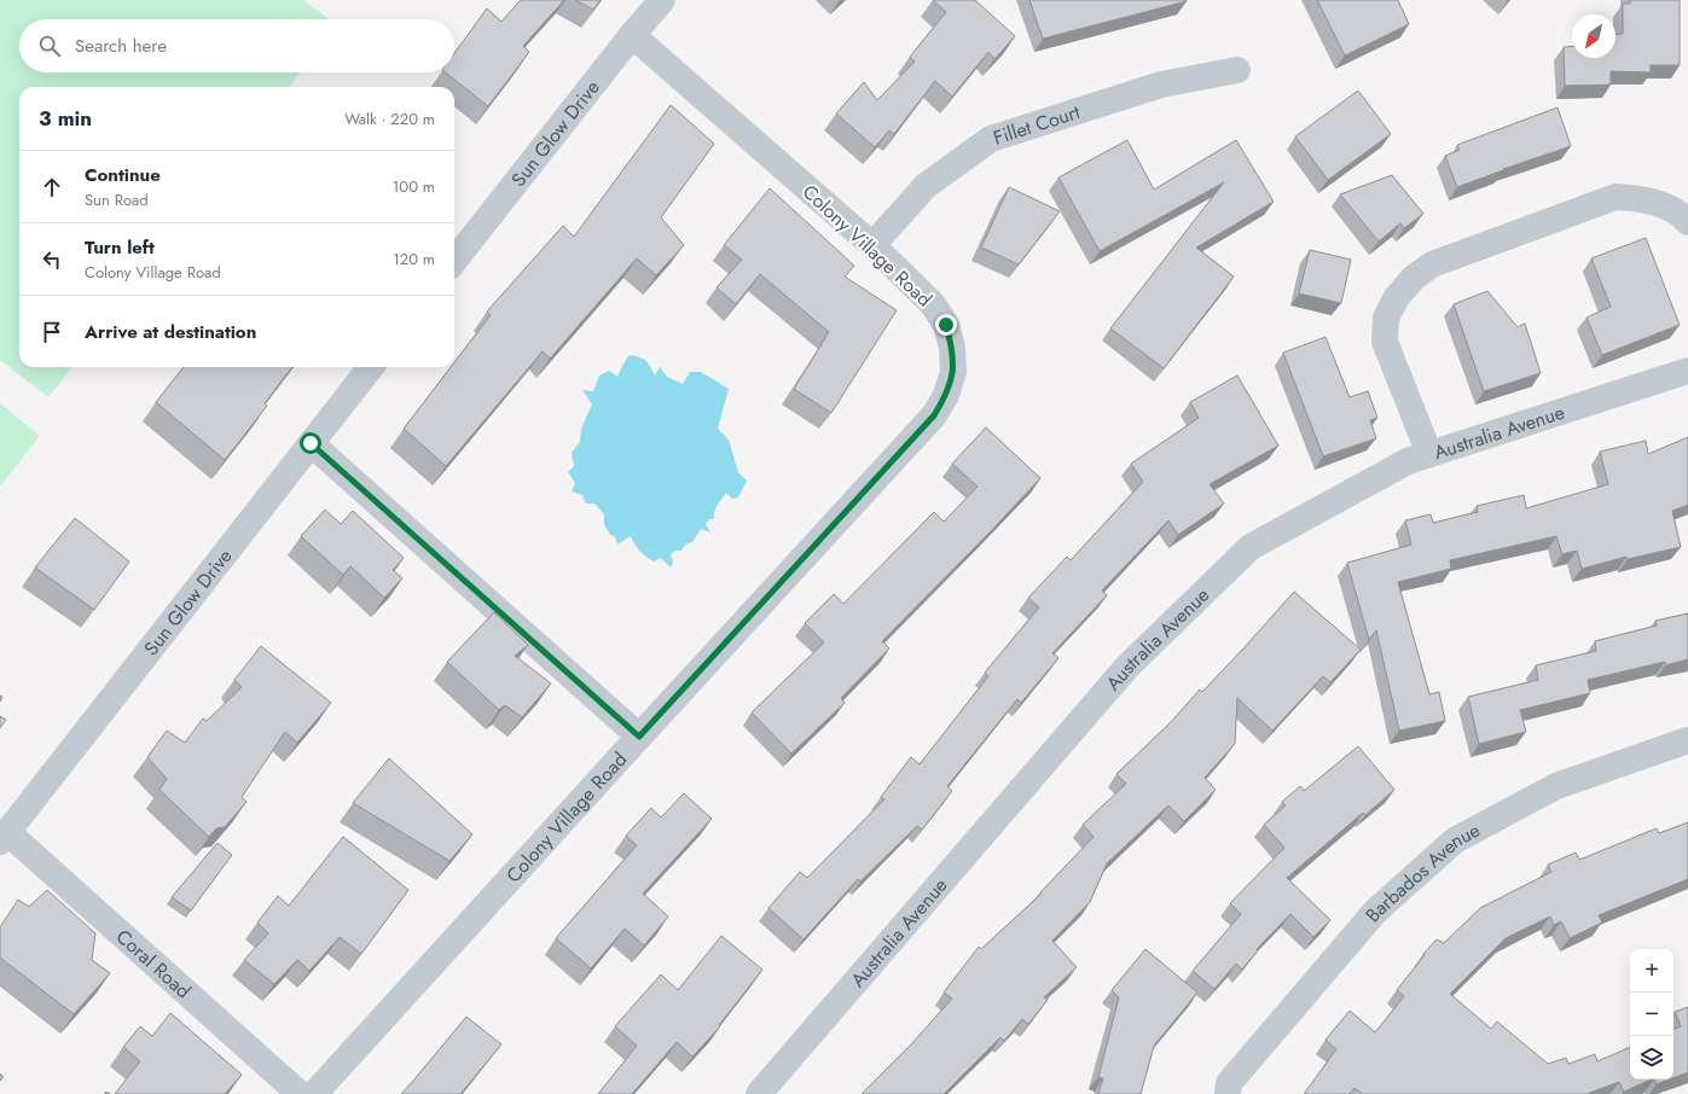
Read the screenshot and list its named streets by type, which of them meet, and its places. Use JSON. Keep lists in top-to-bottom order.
{
  "streets": {
    "street": [
      "Fillet Court",
      "Sun Glow Drive",
      "Colony Village Road",
      "Australia Avenue",
      "Barbados Avenue",
      "Coral Road"
    ]
  },
  "crossings": [
    ["Fillet Court", "Colony Village Road"],
    ["Sun Glow Drive", "Colony Village Road"],
    ["Sun Glow Drive", "Coral Road"]
  ],
  "north": "bottom left",
  "page": {
    "search": "Search here",
    "heading": ["3 min", "Walk · 220 m"],
    "list": [
      ["Continue", "Sun Road", "100 m"],
      ["Turn left", "Colony Village Road", "120 m"],
      "Arrive at destination"
    ],
    "map_buttons": ["+", "−"]
  }
}
